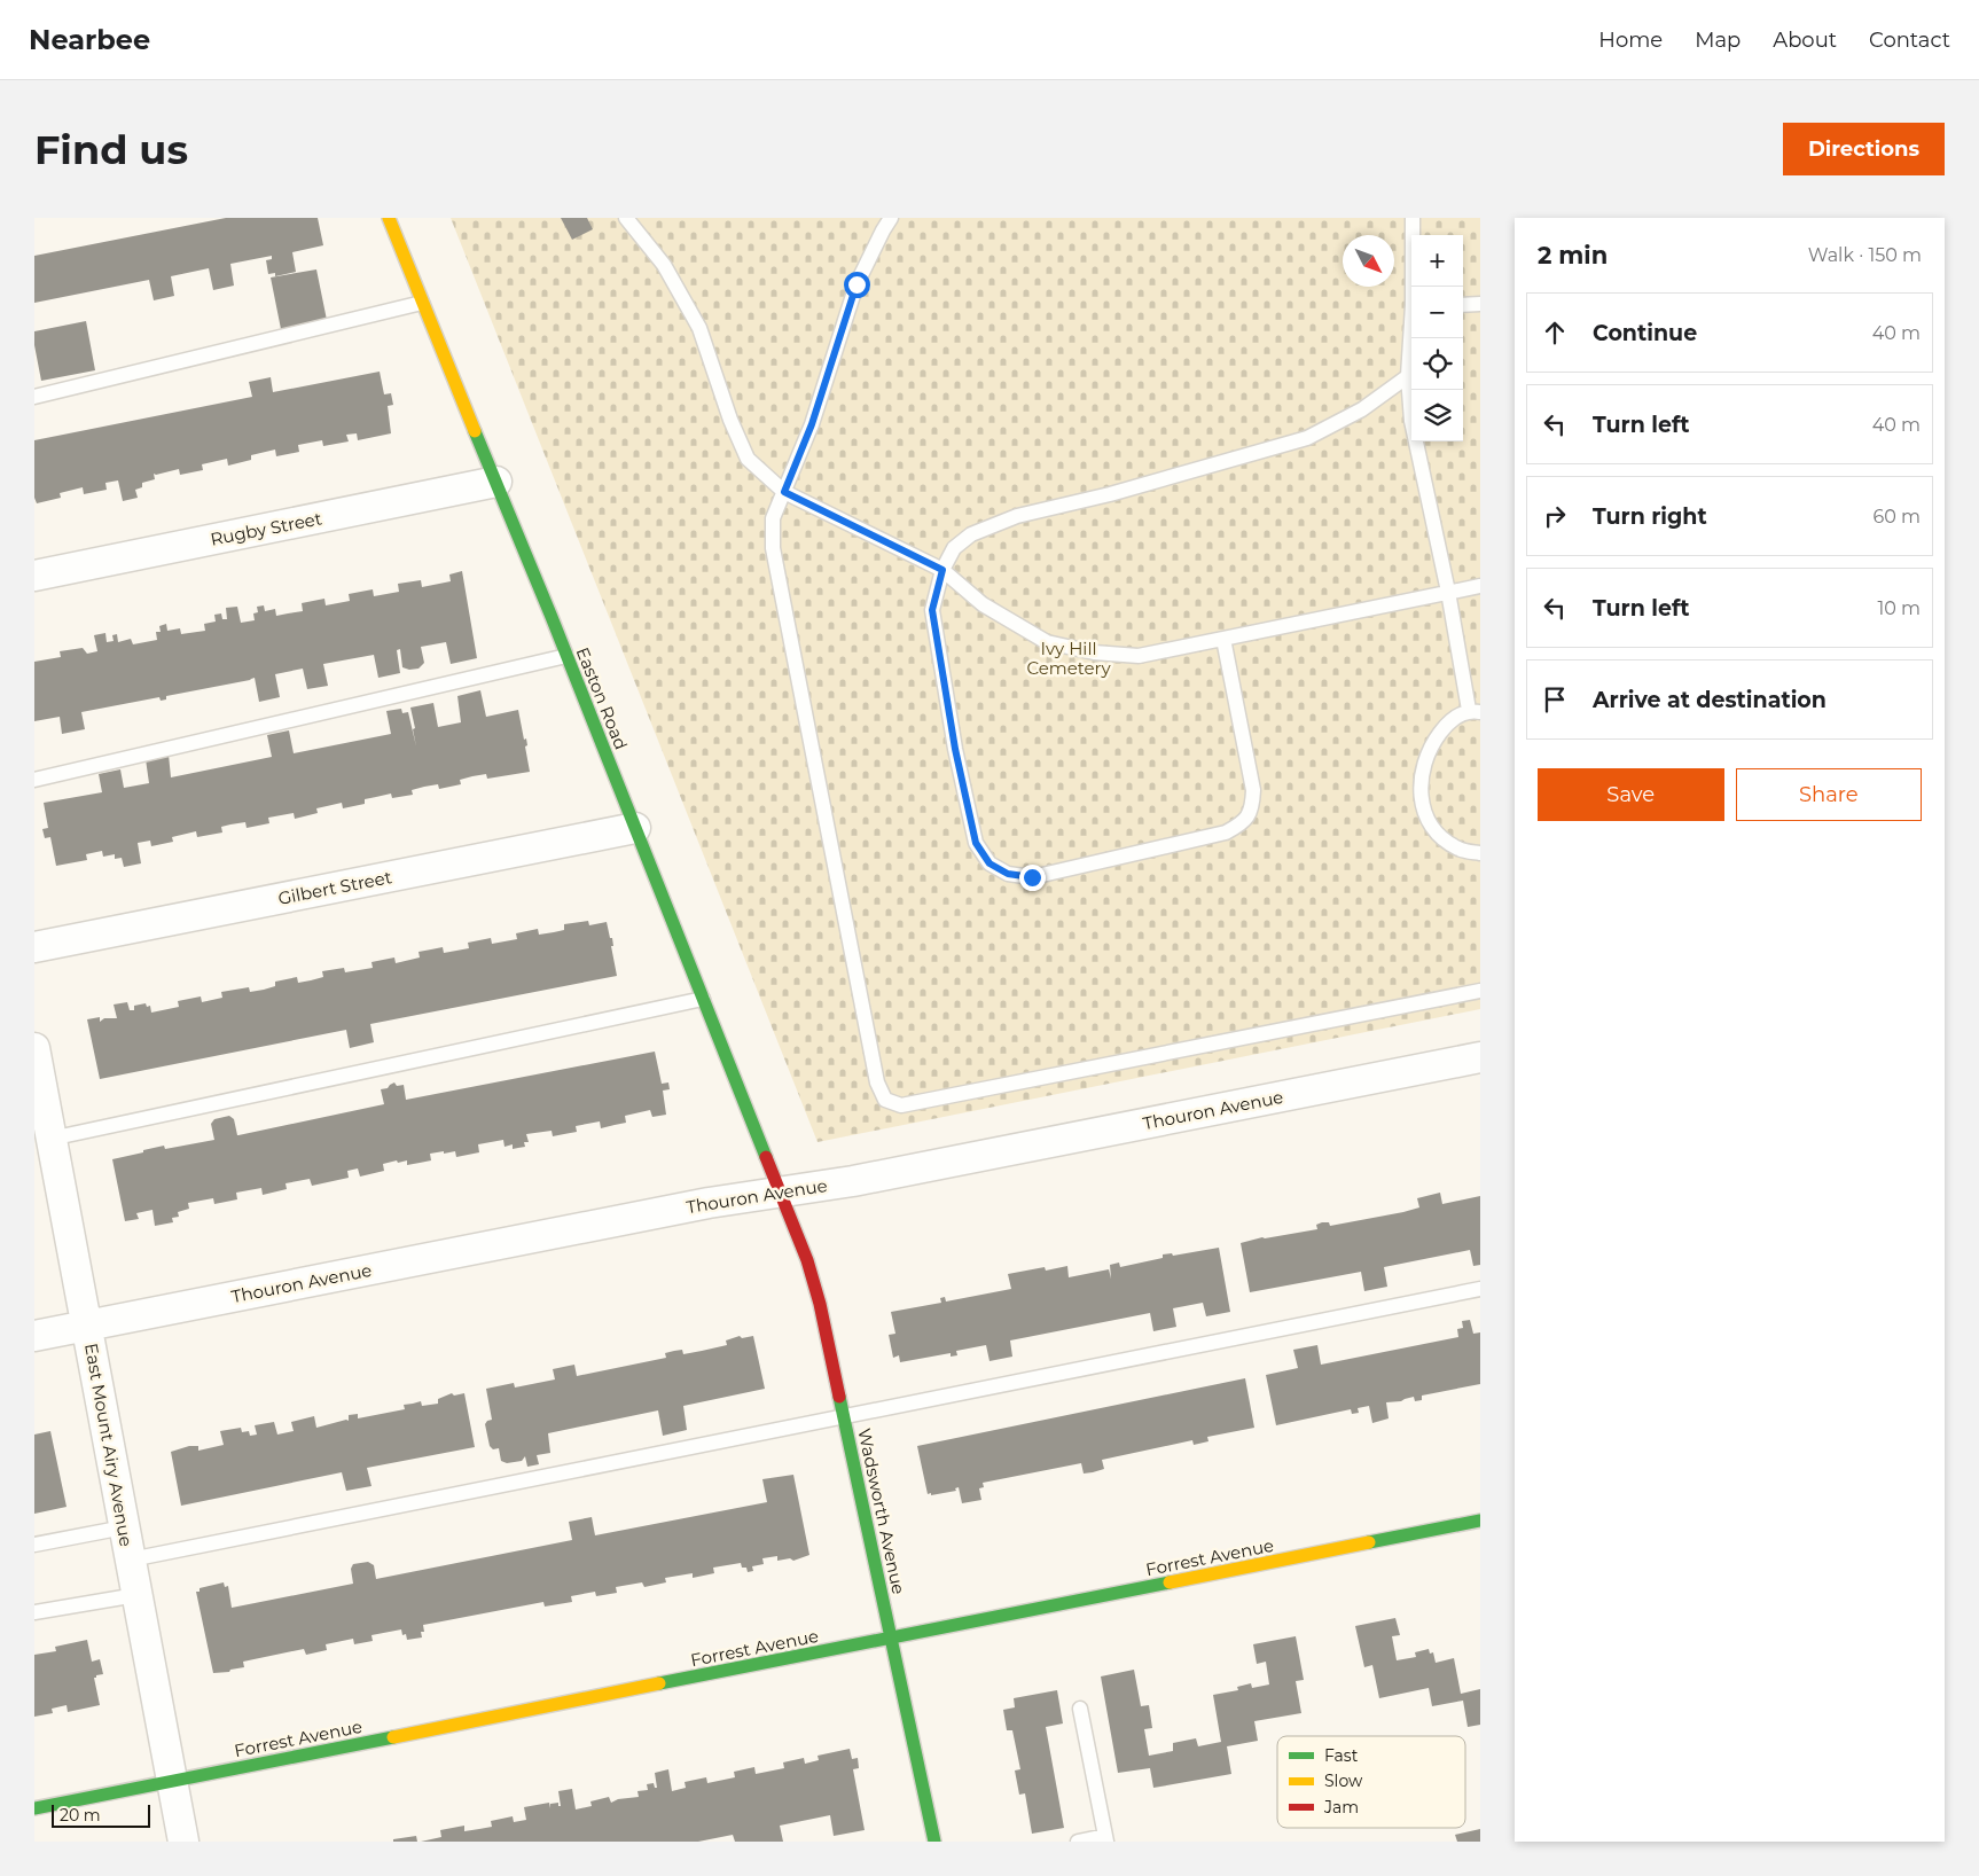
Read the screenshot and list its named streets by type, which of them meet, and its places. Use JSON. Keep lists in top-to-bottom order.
{
  "streets": {
    "main road": ["Easton Road", "Wadsworth Avenue", "Forrest Avenue"],
    "street": [
      "Rugby Street",
      "Gilbert Street",
      "Thouron Avenue",
      "East Mount Airy Avenue"
    ]
  },
  "crossings": [
    ["Rugby Street", "Easton Road"],
    ["Easton Road", "Gilbert Street"],
    ["Easton Road", "Thouron Avenue"],
    ["Easton Road", "Wadsworth Avenue"],
    ["Thouron Avenue", "East Mount Airy Avenue"],
    ["Thouron Avenue", "Wadsworth Avenue"],
    ["East Mount Airy Avenue", "Forrest Avenue"],
    ["Wadsworth Avenue", "Forrest Avenue"]
  ],
  "parks": ["Ivy Hill Cemetery"],
  "legend": ["Fast", "Slow", "Jam"],
  "scale_bar": "20 m",
  "north": "bottom right",
  "page": {
    "header": "Nearbee",
    "nav": [
      "Home",
      "Map",
      "About",
      "Contact"
    ],
    "buttons": [
      "Directions",
      ["Save", "Share"]
    ],
    "title": "Find us",
    "heading": ["2 min", "Walk · 150 m"],
    "map_buttons": ["+", "−"],
    "list": [
      ["Continue", "40 m"],
      ["Turn left", "40 m"],
      ["Turn right", "60 m"],
      ["Turn left", "10 m"],
      "Arrive at destination"
    ],
    "scale": "20 m"
  }
}
